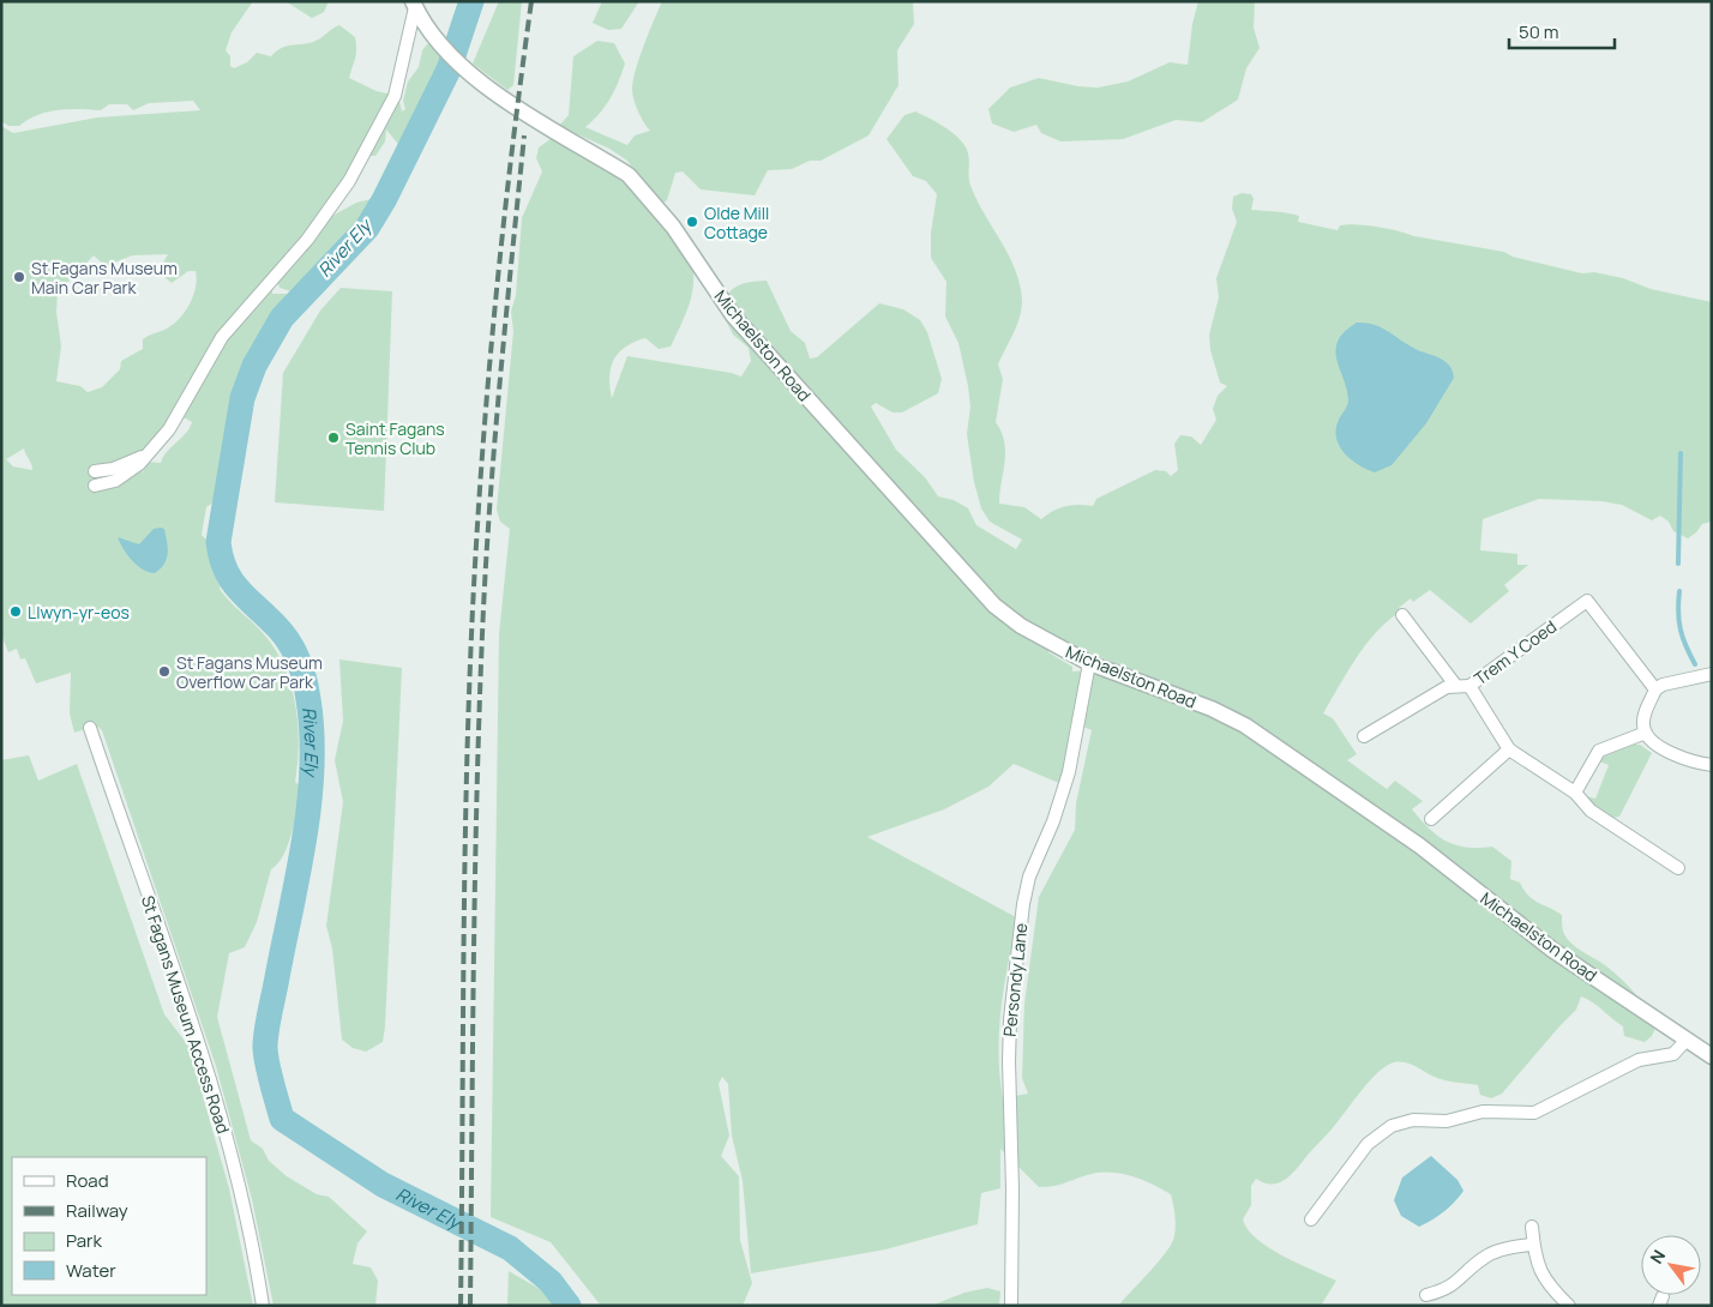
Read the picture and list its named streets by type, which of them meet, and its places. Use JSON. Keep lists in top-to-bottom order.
{
  "streets": {
    "street": [
      "Michaelston Road",
      "Trem Y Coed",
      "Persondy Lane",
      "St Fagans Museum Access Road"
    ]
  },
  "crossings": [
    ["Michaelston Road", "Persondy Lane"]
  ],
  "water": ["River Ely"],
  "places": [
    "Olde Mill Cottage",
    "St Fagans Museum Main Car Park",
    "Saint Fagans Tennis Club",
    "Llwyn-yr-eos",
    "St Fagans Museum Overflow Car Park"
  ],
  "legend": [
    "Road",
    "Railway",
    "Park",
    "Water"
  ],
  "scale_bar": "50 m",
  "north": "top left"
}
